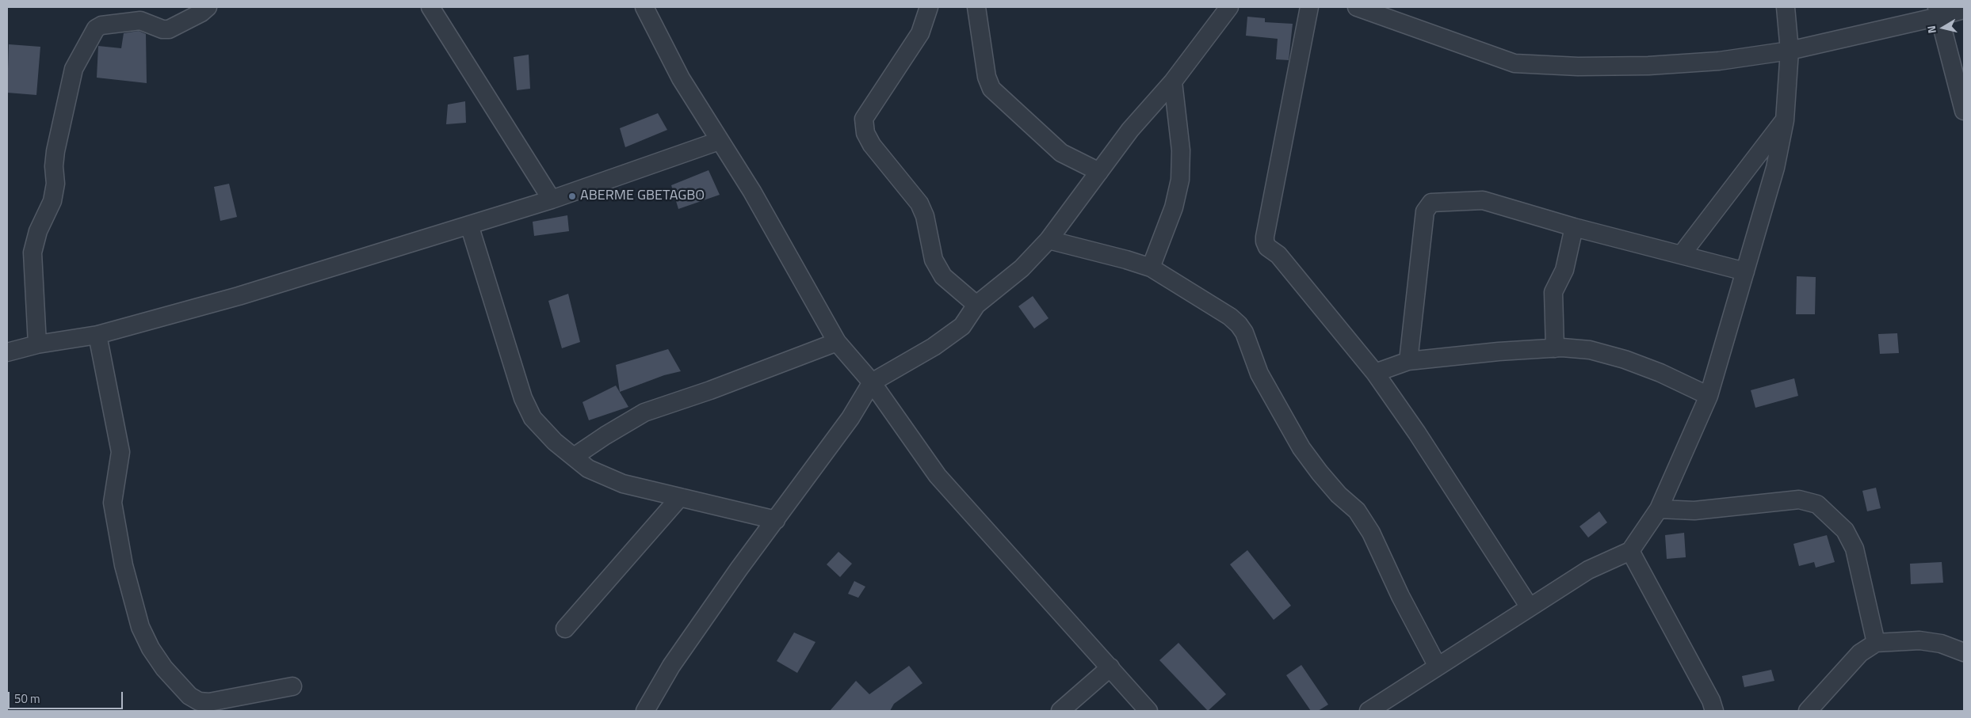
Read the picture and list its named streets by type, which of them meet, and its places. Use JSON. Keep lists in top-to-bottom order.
{
  "places": ["ABERME GBETAGBO"],
  "scale_bar": "50 m",
  "north": "left"
}
